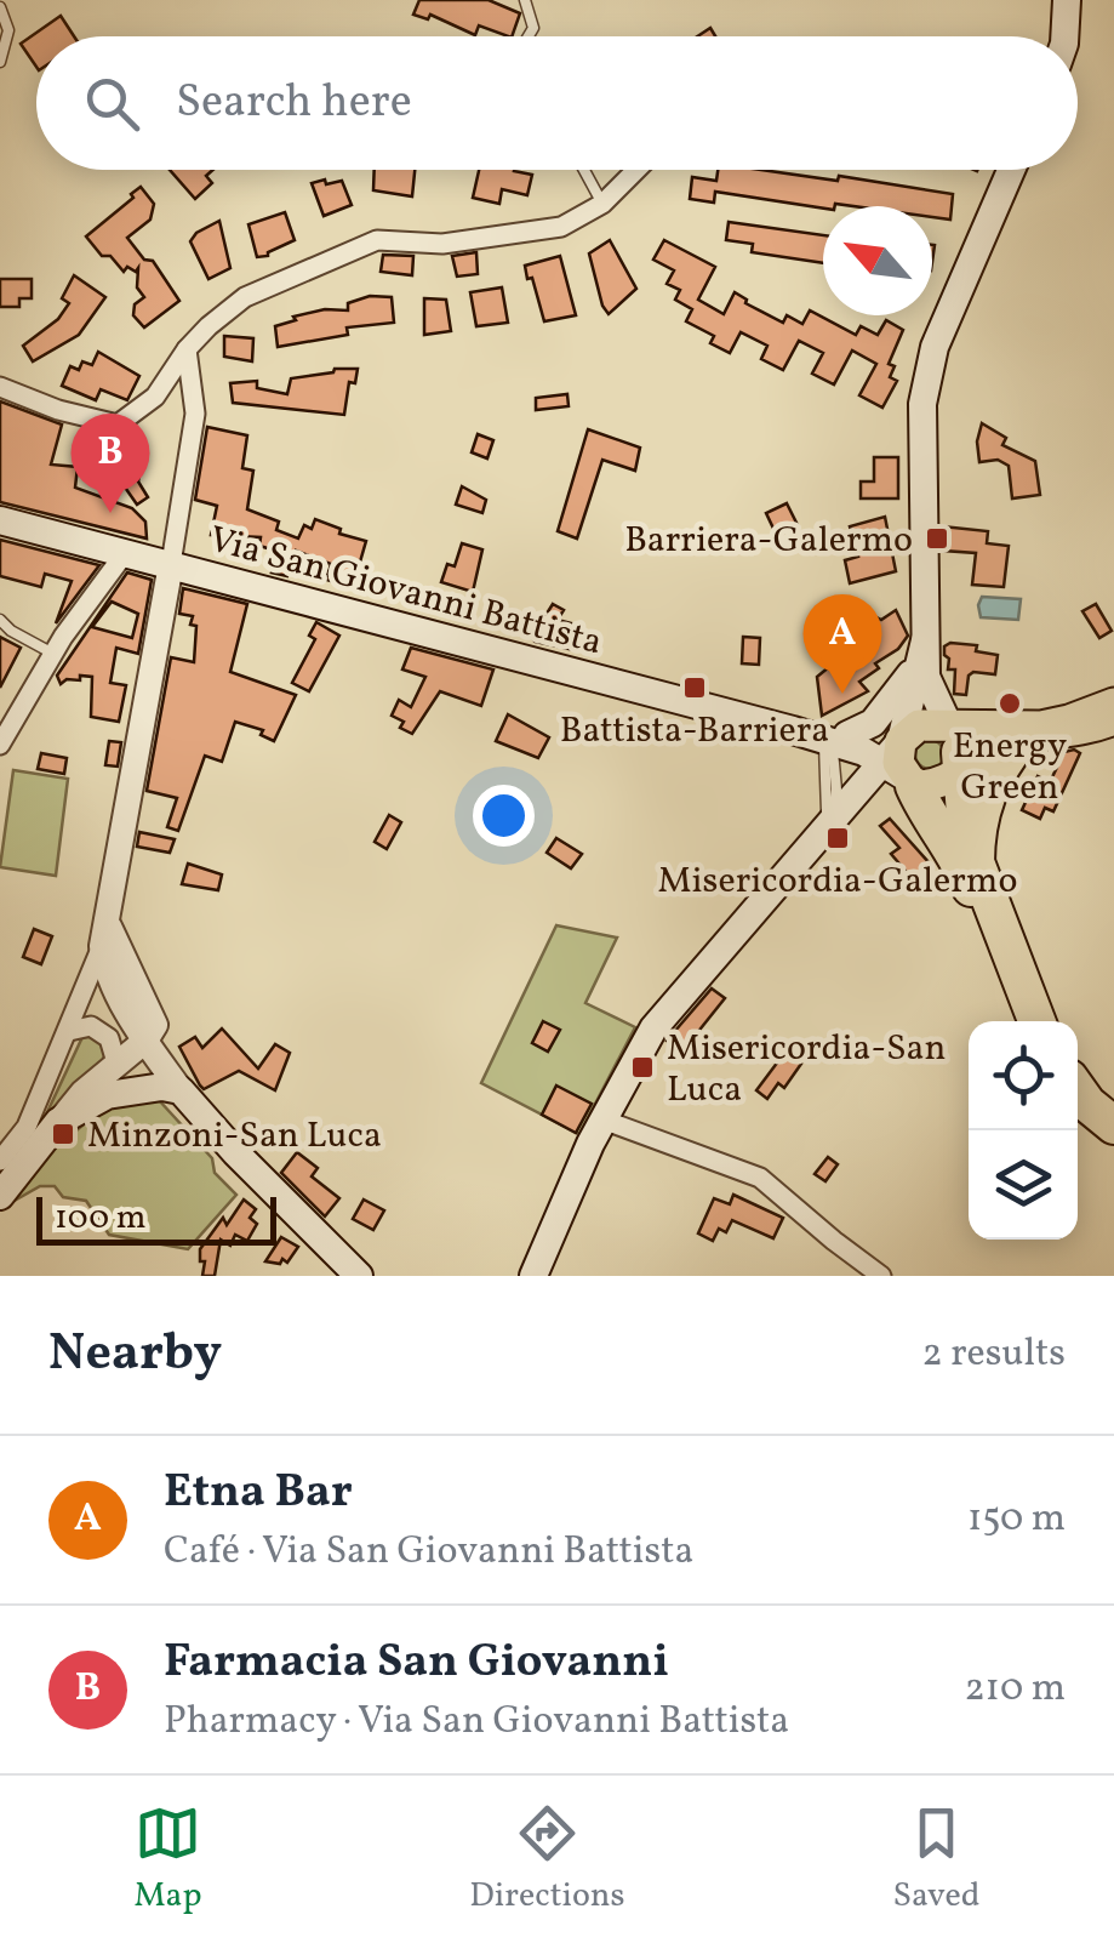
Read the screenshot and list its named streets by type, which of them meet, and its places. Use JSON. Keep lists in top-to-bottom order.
{
  "streets": {
    "main road": ["Via San Giovanni Battista"]
  },
  "places": {
    "transit": [
      "Barriera-Galermo",
      "Battista-Barriera",
      "Misericordia-Galermo",
      "Misericordia-San Luca",
      "Minzoni-San Luca"
    ],
    "other": ["Energy Green"]
  },
  "scale_bar": "100 m",
  "north": "top left",
  "page": {
    "search": "Search here",
    "pins": ["B", "A"],
    "scale": "100 m",
    "heading": ["Nearby", "2 results"],
    "list": [
      {
        "mark": "A",
        "name": "Etna Bar",
        "note": "Café · Via San Giovanni Battista",
        "value": "150 m"
      },
      {
        "mark": "B",
        "name": "Farmacia San Giovanni",
        "note": "Pharmacy · Via San Giovanni Battista",
        "value": "210 m"
      }
    ],
    "nav": ["Map", "Directions", "Saved"]
  }
}
